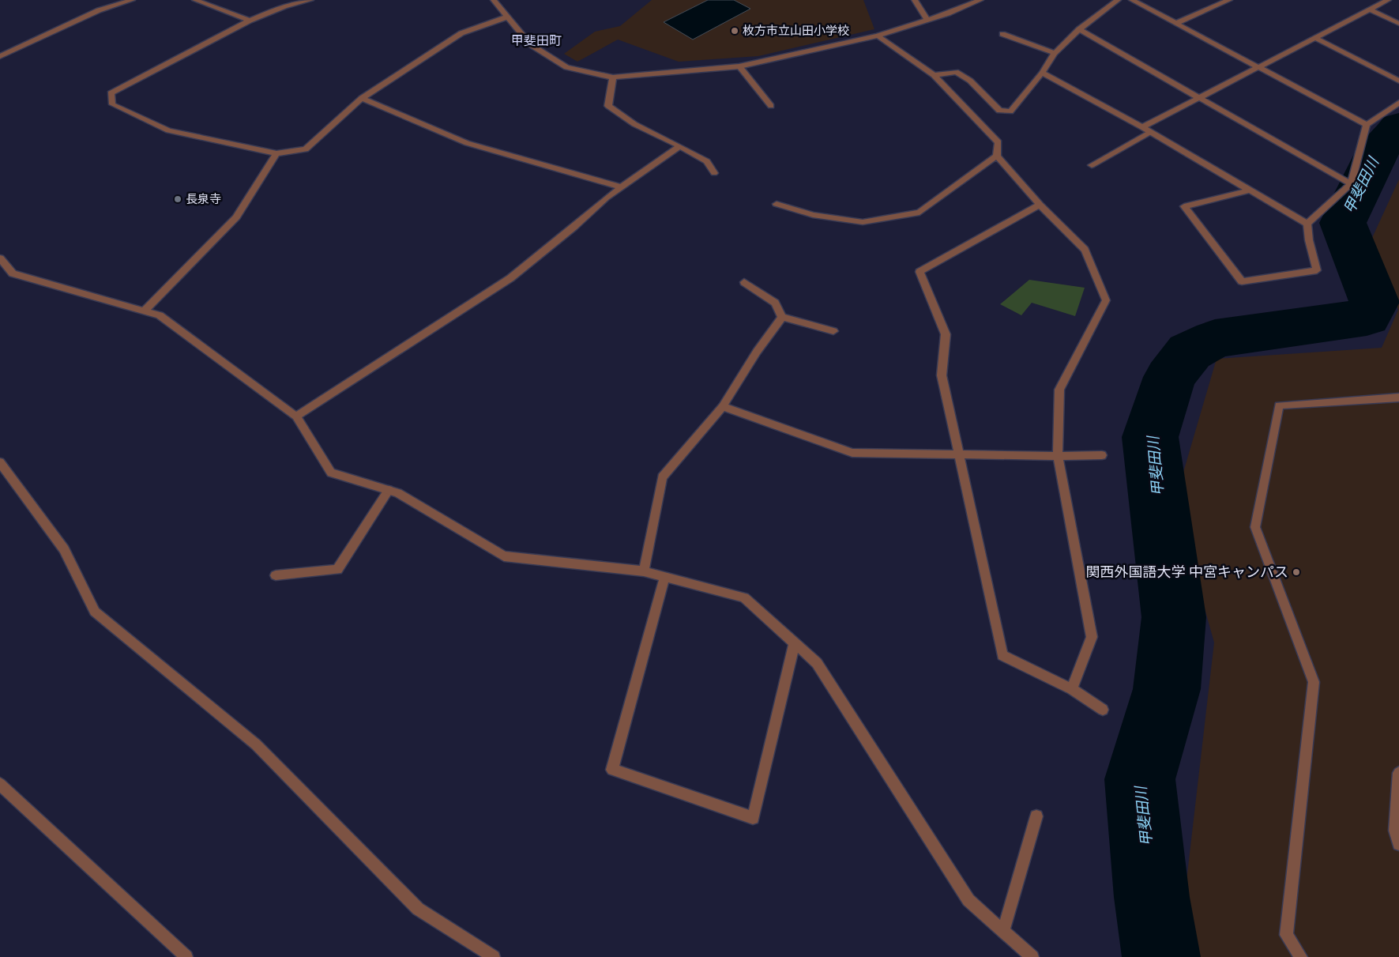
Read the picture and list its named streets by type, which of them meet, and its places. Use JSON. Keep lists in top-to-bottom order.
{
  "districts": ["甲斐田町"],
  "water": ["甲斐田川"],
  "places": ["枚方市立山田小学校", "長泉寺", "関西外国語大学 中宮キャンパス"]
}
